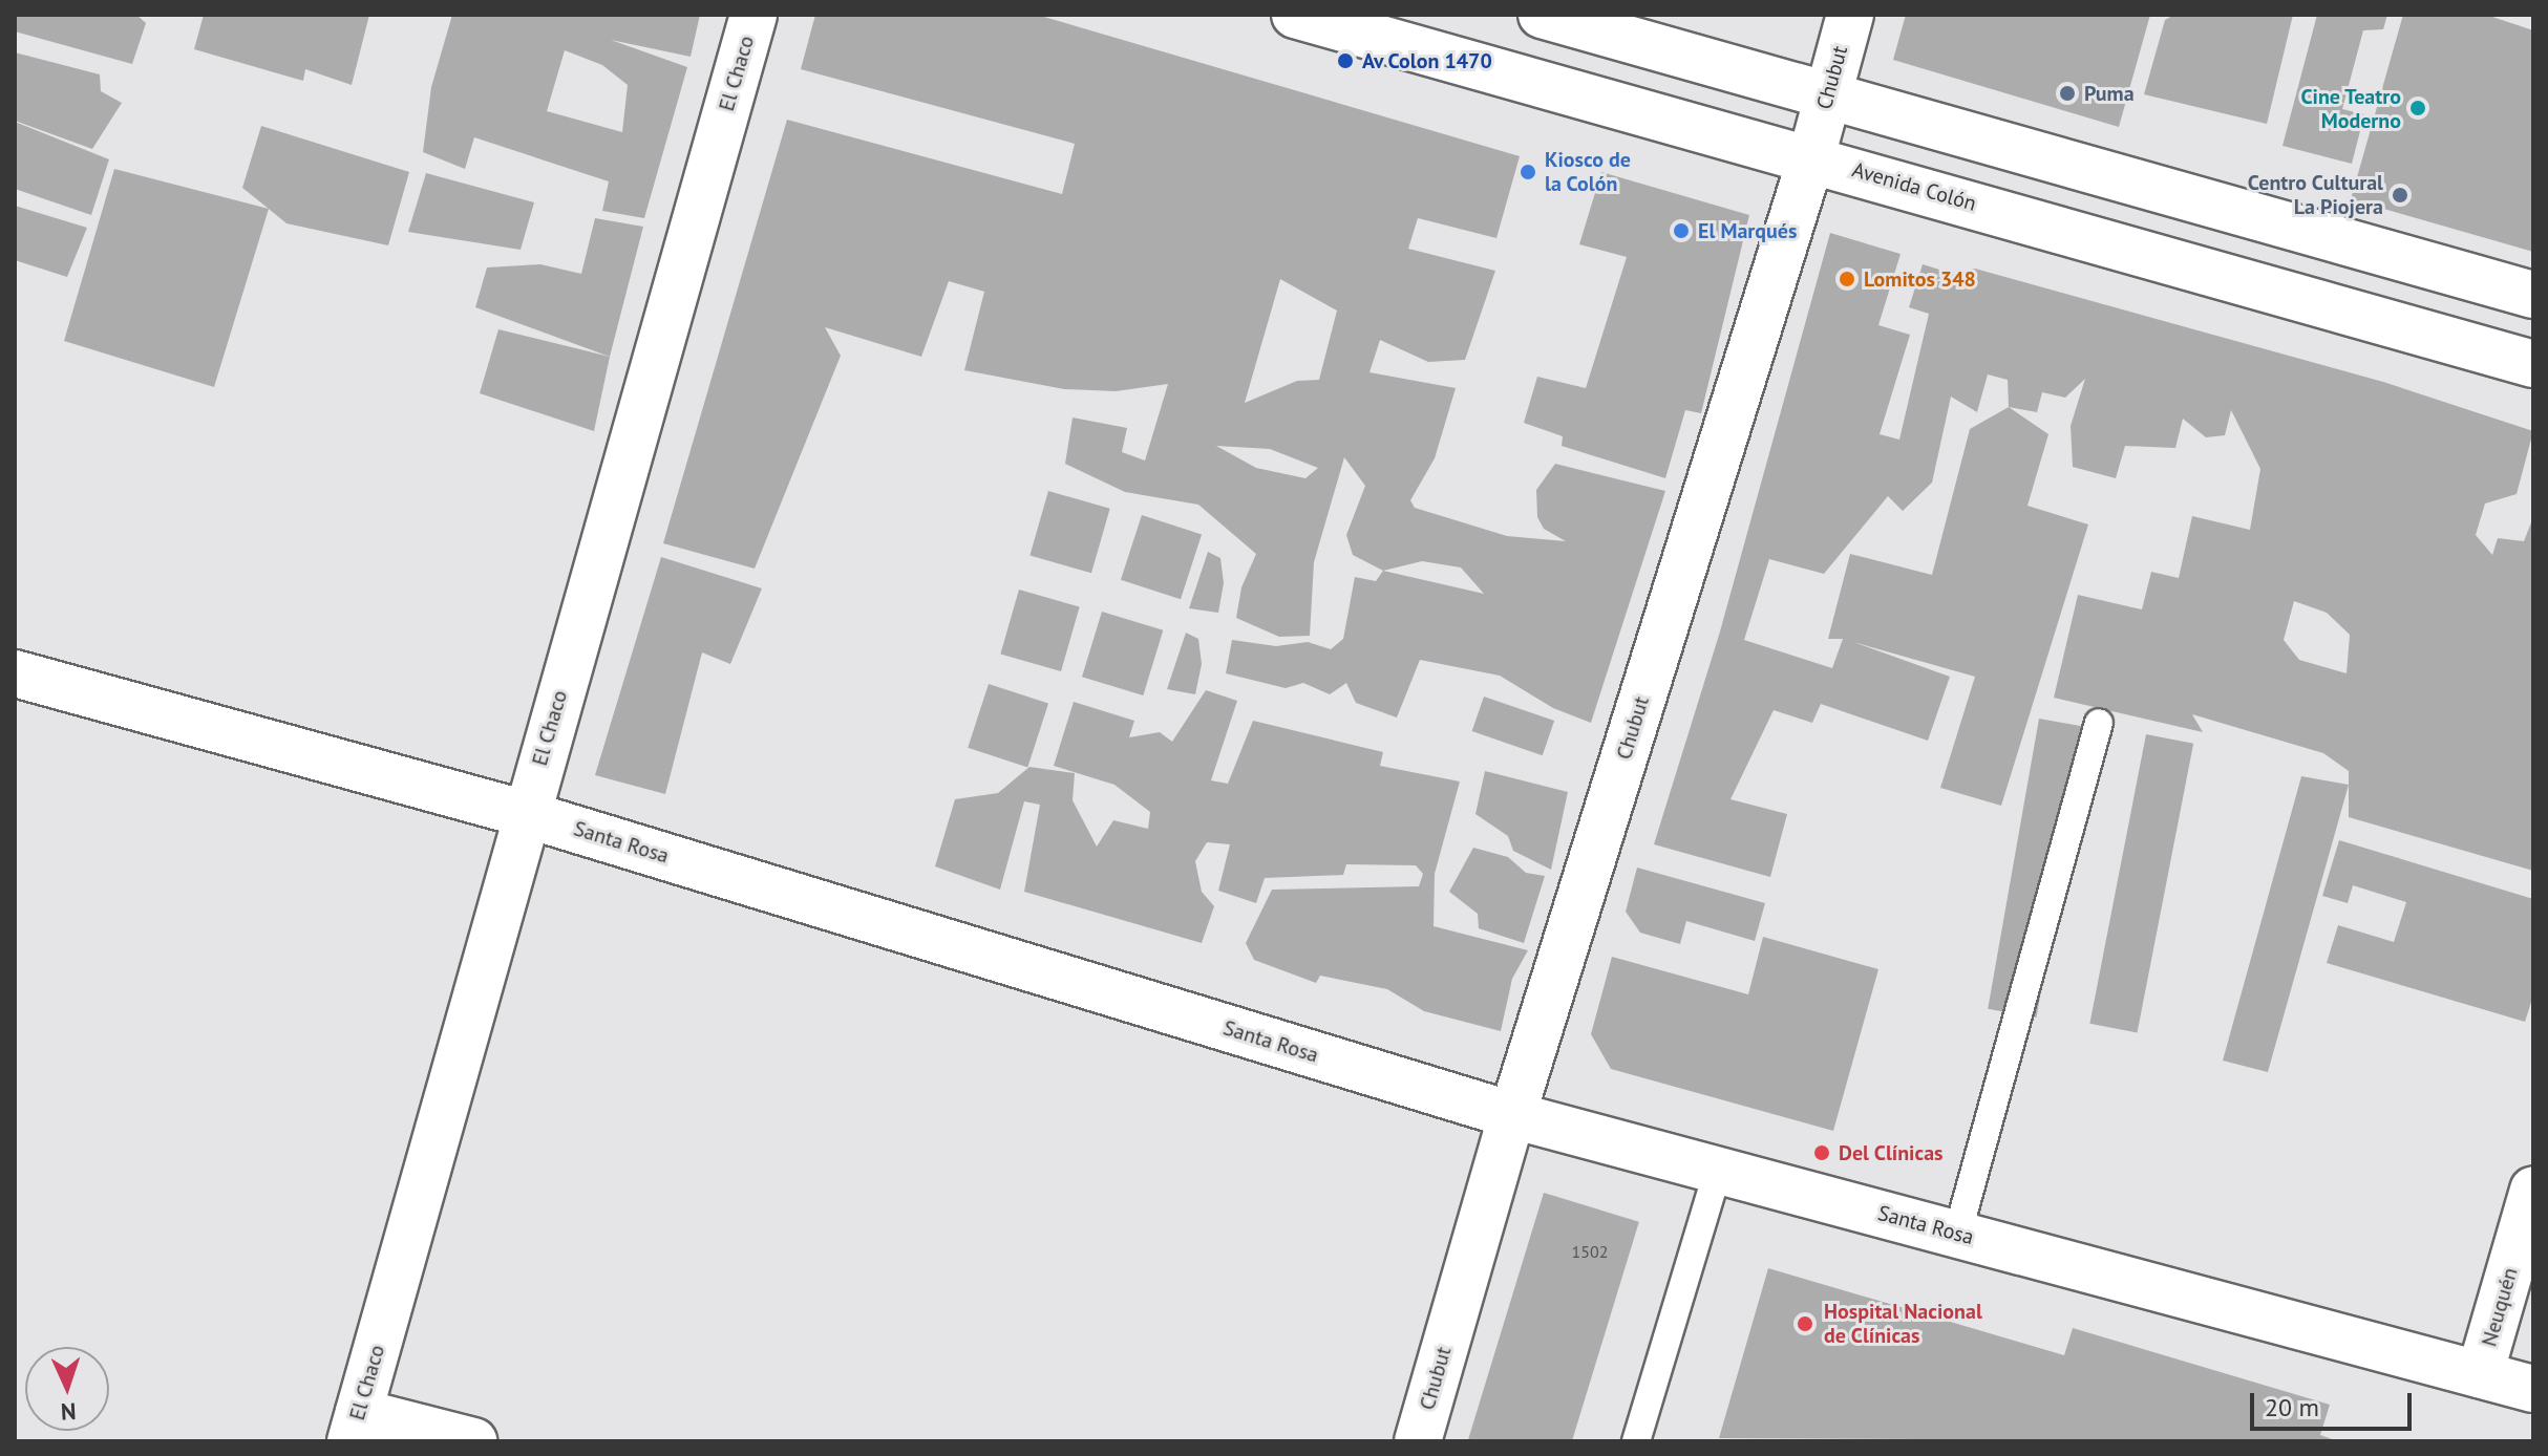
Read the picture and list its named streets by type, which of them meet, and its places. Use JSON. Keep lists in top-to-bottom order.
{
  "streets": {
    "street": [
      "El Chaco",
      "Chubut",
      "Avenida Colón",
      "Santa Rosa",
      "Neuquén"
    ]
  },
  "crossings": [
    ["El Chaco", "Santa Rosa"],
    ["Chubut", "Avenida Colón"],
    ["Chubut", "Santa Rosa"],
    ["Santa Rosa", "Neuquén"]
  ],
  "places": [
    "Av Colon 1470",
    "Puma",
    "Cine Teatro Moderno",
    "Kiosco de la Colón",
    "Centro Cultural La Piojera",
    "El Marqués",
    "Lomitos 348",
    "Del Clínicas",
    "Hospital Nacional de Clínicas"
  ],
  "house_numbers": ["1502"],
  "scale_bar": "20 m",
  "north": "bottom"
}
